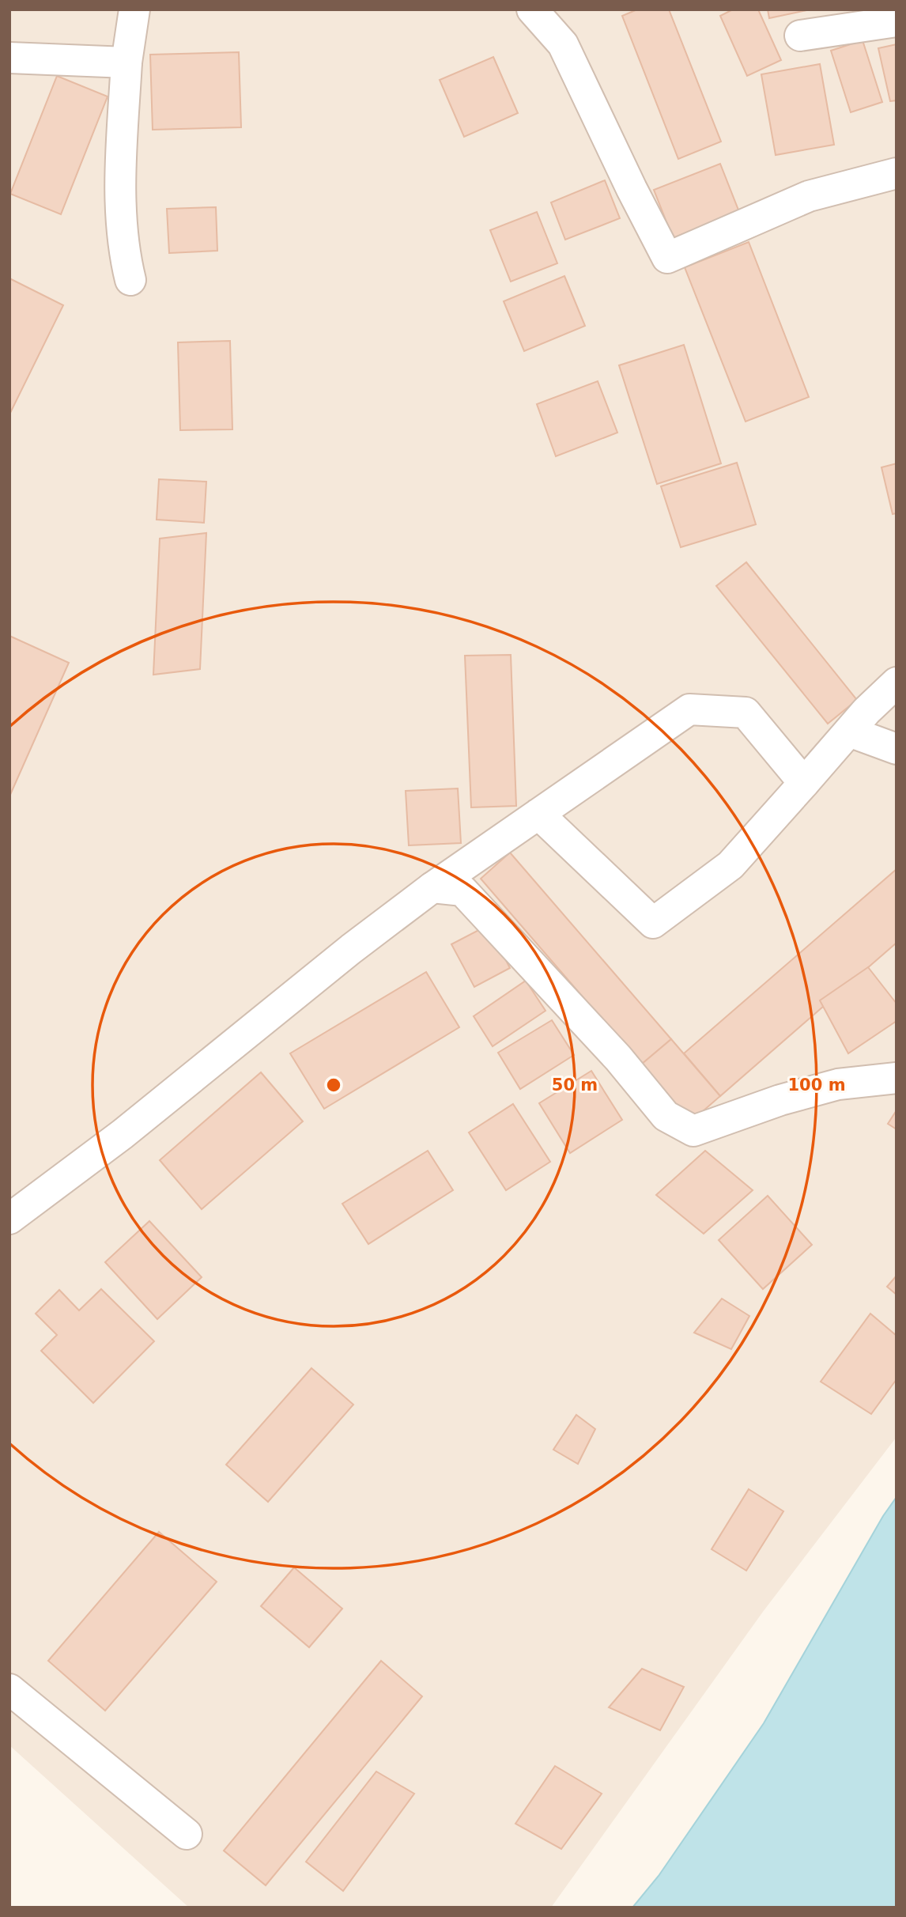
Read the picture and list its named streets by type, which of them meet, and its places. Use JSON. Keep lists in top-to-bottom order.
{
  "rings": ["50 m", "100 m"]
}
